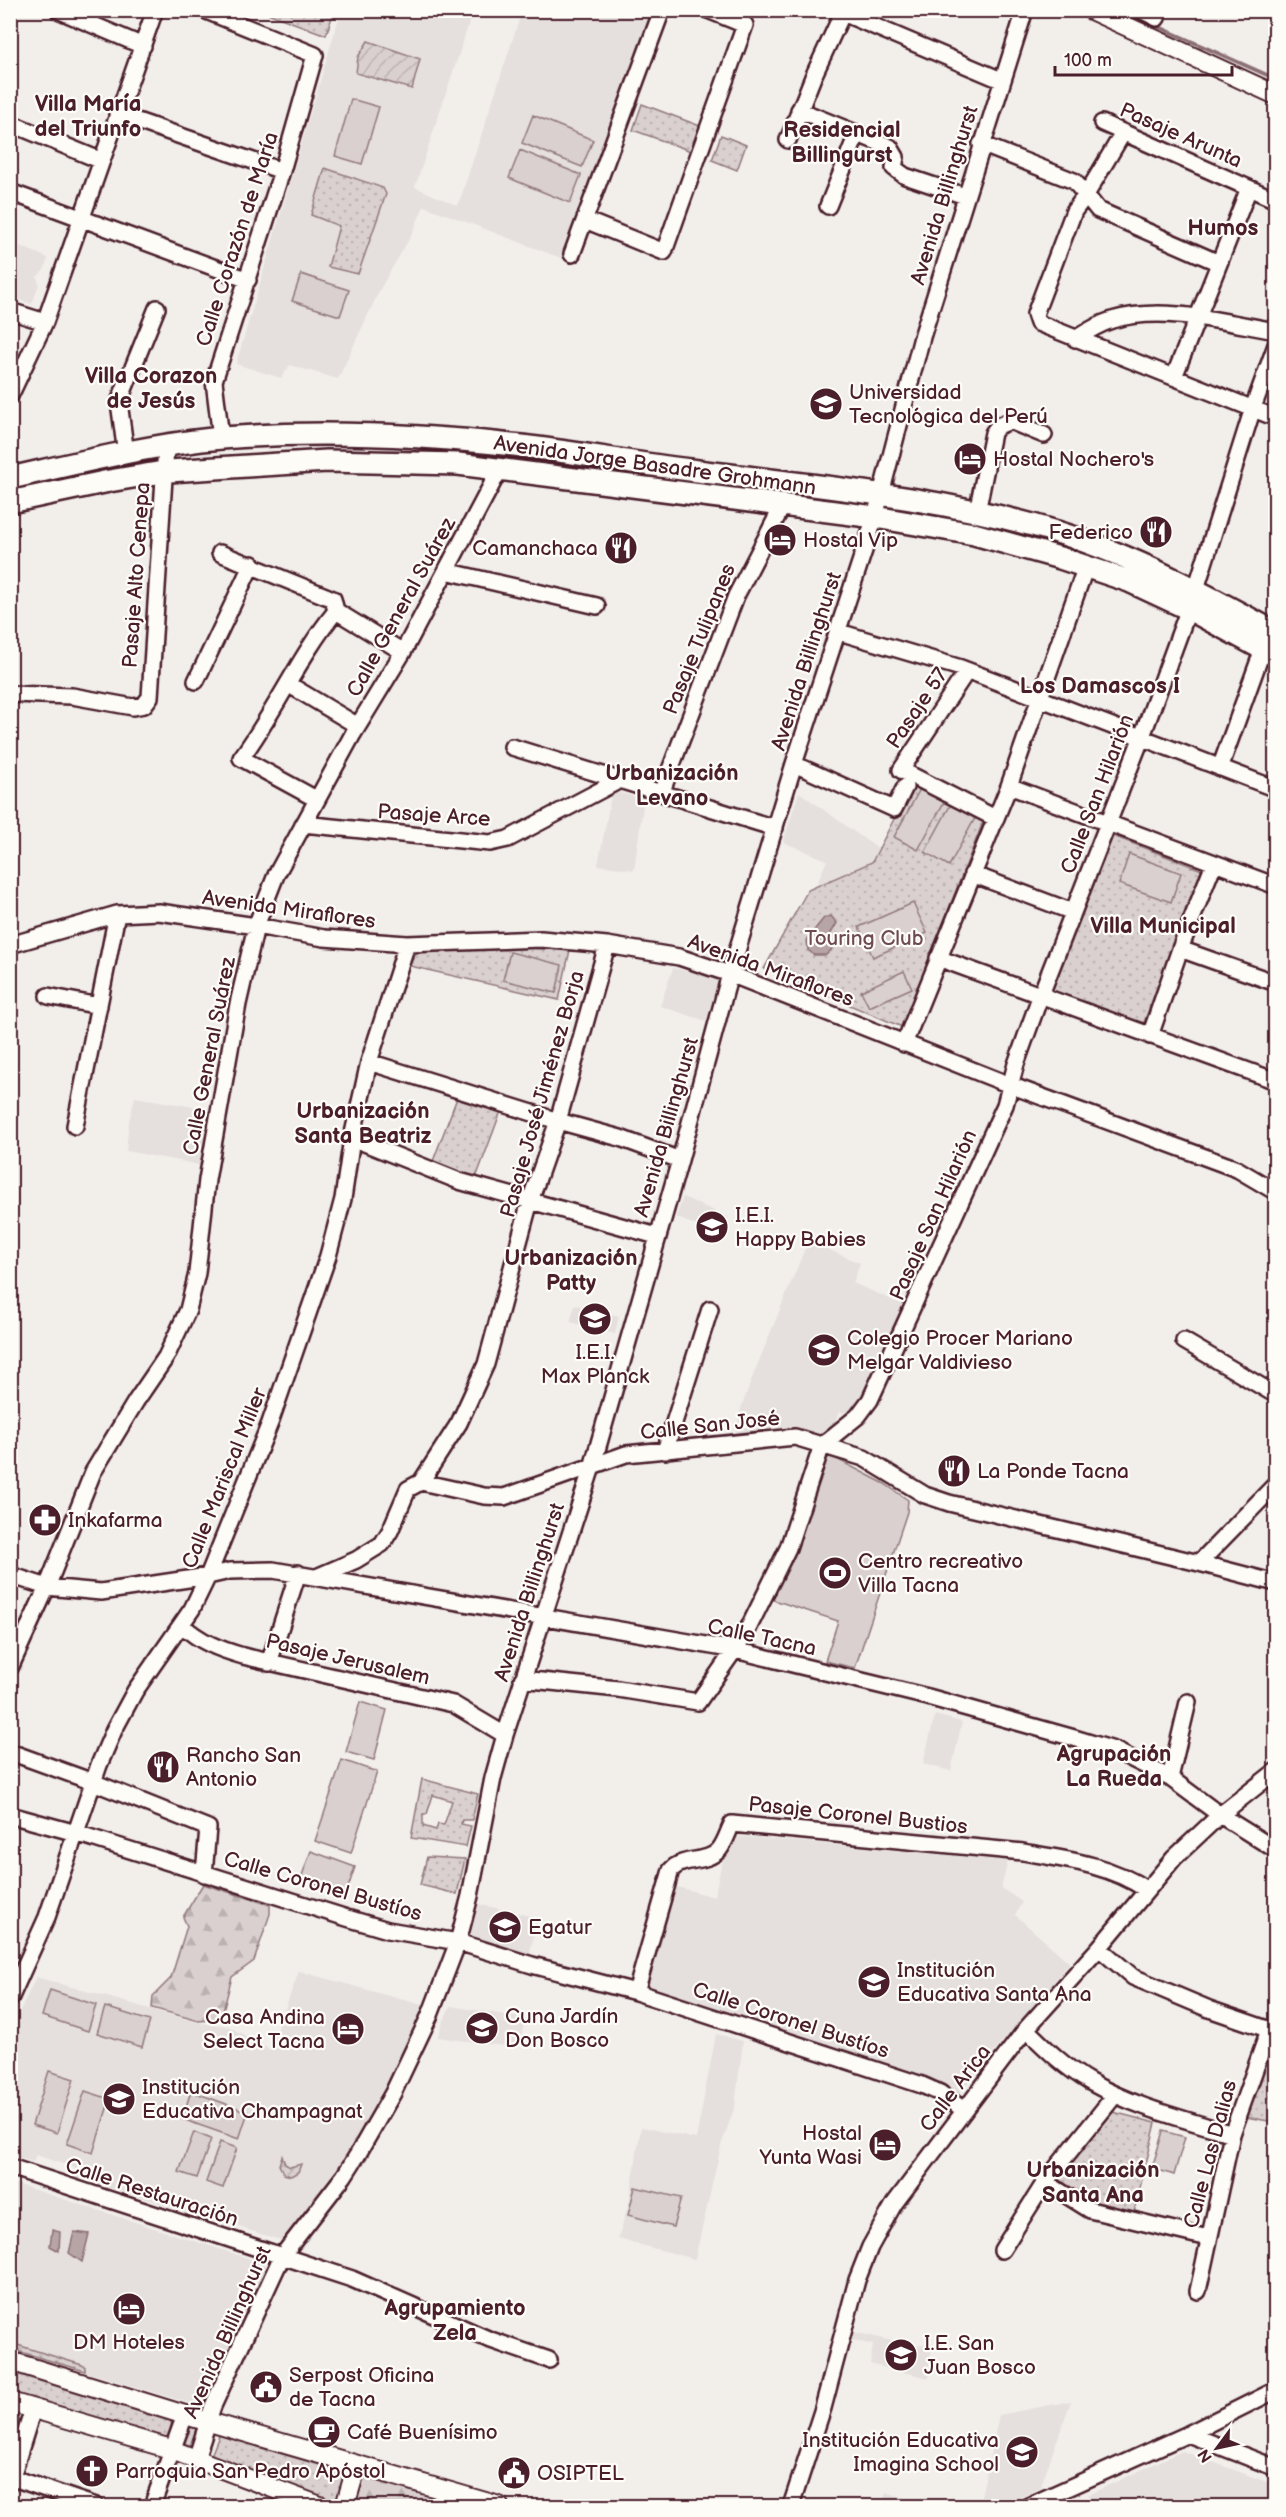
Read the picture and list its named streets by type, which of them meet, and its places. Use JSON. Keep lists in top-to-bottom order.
{
  "streets": {
    "highway": ["Avenida Jorge Basadre Grohmann"],
    "street": [
      "Pasaje Arunta",
      "Avenida Billinghurst",
      "Calle Corazón de María",
      "Pasaje Alto Cenepa",
      "Calle General Suárez",
      "Pasaje Tulipanes",
      "Pasaje 57",
      "Calle San Hilarión",
      "Pasaje Arce",
      "Avenida Miraflores",
      "Pasaje José Jiménez Borja",
      "Pasaje San Hilarión",
      "Calle San José",
      "Calle Mariscal Miller",
      "Calle Tacna",
      "Pasaje Jerusalem",
      "Pasaje Coronel Bustios",
      "Calle Coronel Bustíos",
      "Calle Arica",
      "Calle Las Dalias",
      "Calle Restauración"
    ]
  },
  "crossings": [
    ["Avenida Billinghurst", "Avenida Jorge Basadre Grohmann"],
    ["Avenida Billinghurst", "Avenida Miraflores"],
    ["Avenida Billinghurst", "Calle San José"],
    ["Avenida Billinghurst", "Calle Tacna"],
    ["Avenida Billinghurst", "Pasaje Jerusalem"],
    ["Avenida Billinghurst", "Calle Coronel Bustíos"],
    ["Avenida Billinghurst", "Calle Restauración"],
    ["Calle Corazón de María", "Avenida Jorge Basadre Grohmann"],
    ["Avenida Jorge Basadre Grohmann", "Pasaje Alto Cenepa"],
    ["Avenida Jorge Basadre Grohmann", "Calle General Suárez"],
    ["Avenida Jorge Basadre Grohmann", "Pasaje Tulipanes"],
    ["Avenida Jorge Basadre Grohmann", "Calle San Hilarión"],
    ["Calle General Suárez", "Pasaje Arce"],
    ["Calle General Suárez", "Avenida Miraflores"],
    ["Calle General Suárez", "Calle Tacna"],
    ["Calle San Hilarión", "Avenida Miraflores"],
    ["Calle San Hilarión", "Pasaje San Hilarión"],
    ["Avenida Miraflores", "Pasaje José Jiménez Borja"],
    ["Avenida Miraflores", "Pasaje San Hilarión"],
    ["Avenida Miraflores", "Calle Mariscal Miller"],
    ["Pasaje José Jiménez Borja", "Calle San José"],
    ["Pasaje José Jiménez Borja", "Calle Tacna"],
    ["Pasaje San Hilarión", "Calle San José"],
    ["Calle Mariscal Miller", "Calle Tacna"],
    ["Calle Mariscal Miller", "Pasaje Jerusalem"],
    ["Calle Mariscal Miller", "Calle Coronel Bustíos"],
    ["Calle Tacna", "Calle Arica"],
    ["Pasaje Coronel Bustios", "Calle Coronel Bustíos"],
    ["Pasaje Coronel Bustios", "Calle Arica"],
    ["Calle Coronel Bustíos", "Calle Arica"]
  ],
  "districts": [
    "Villa María del Triunfo",
    "Residencial Billingurst",
    "Humos",
    "Villa Corazon de Jesús",
    "Los Damascos I",
    "Urbanización Levano",
    "Villa Municipal",
    "Urbanización Santa Beatriz",
    "Urbanización Patty",
    "Agrupación La Rueda",
    "Urbanización Santa Ana",
    "Agrupamiento Zela"
  ],
  "parks": ["Touring Club"],
  "places": {
    "school or university": [
      "Universidad Tecnológica del Perú",
      "I.E.I. Happy Babies",
      "I.E.I. Max Planck",
      "Colegio Procer Mariano Melgar Valdivieso",
      "Egatur",
      "Institución Educativa Santa Ana",
      "Cuna Jardín Don Bosco",
      "Institución Educativa Champagnat",
      "I.E. San Juan Bosco",
      "Institución Educativa Imagina School"
    ],
    "hotel": [
      "Hostal Nochero's",
      "Hostal Vip",
      "Casa Andina Select Tacna",
      "Hostal Yunta Wasi",
      "DM Hoteles"
    ],
    "restaurant": [
      "Federico",
      "Camanchaca",
      "La Ponde Tacna",
      "Rancho San Antonio"
    ],
    "pharmacy": ["Inkafarma"],
    "sports": ["Centro recreativo Villa Tacna"],
    "public building": ["Serpost Oficina de Tacna", "OSIPTEL"],
    "cafe": ["Café Buenísimo"],
    "church": ["Parroquia San Pedro Apóstol"]
  },
  "scale_bar": "100 m",
  "north": "bottom left"
}
